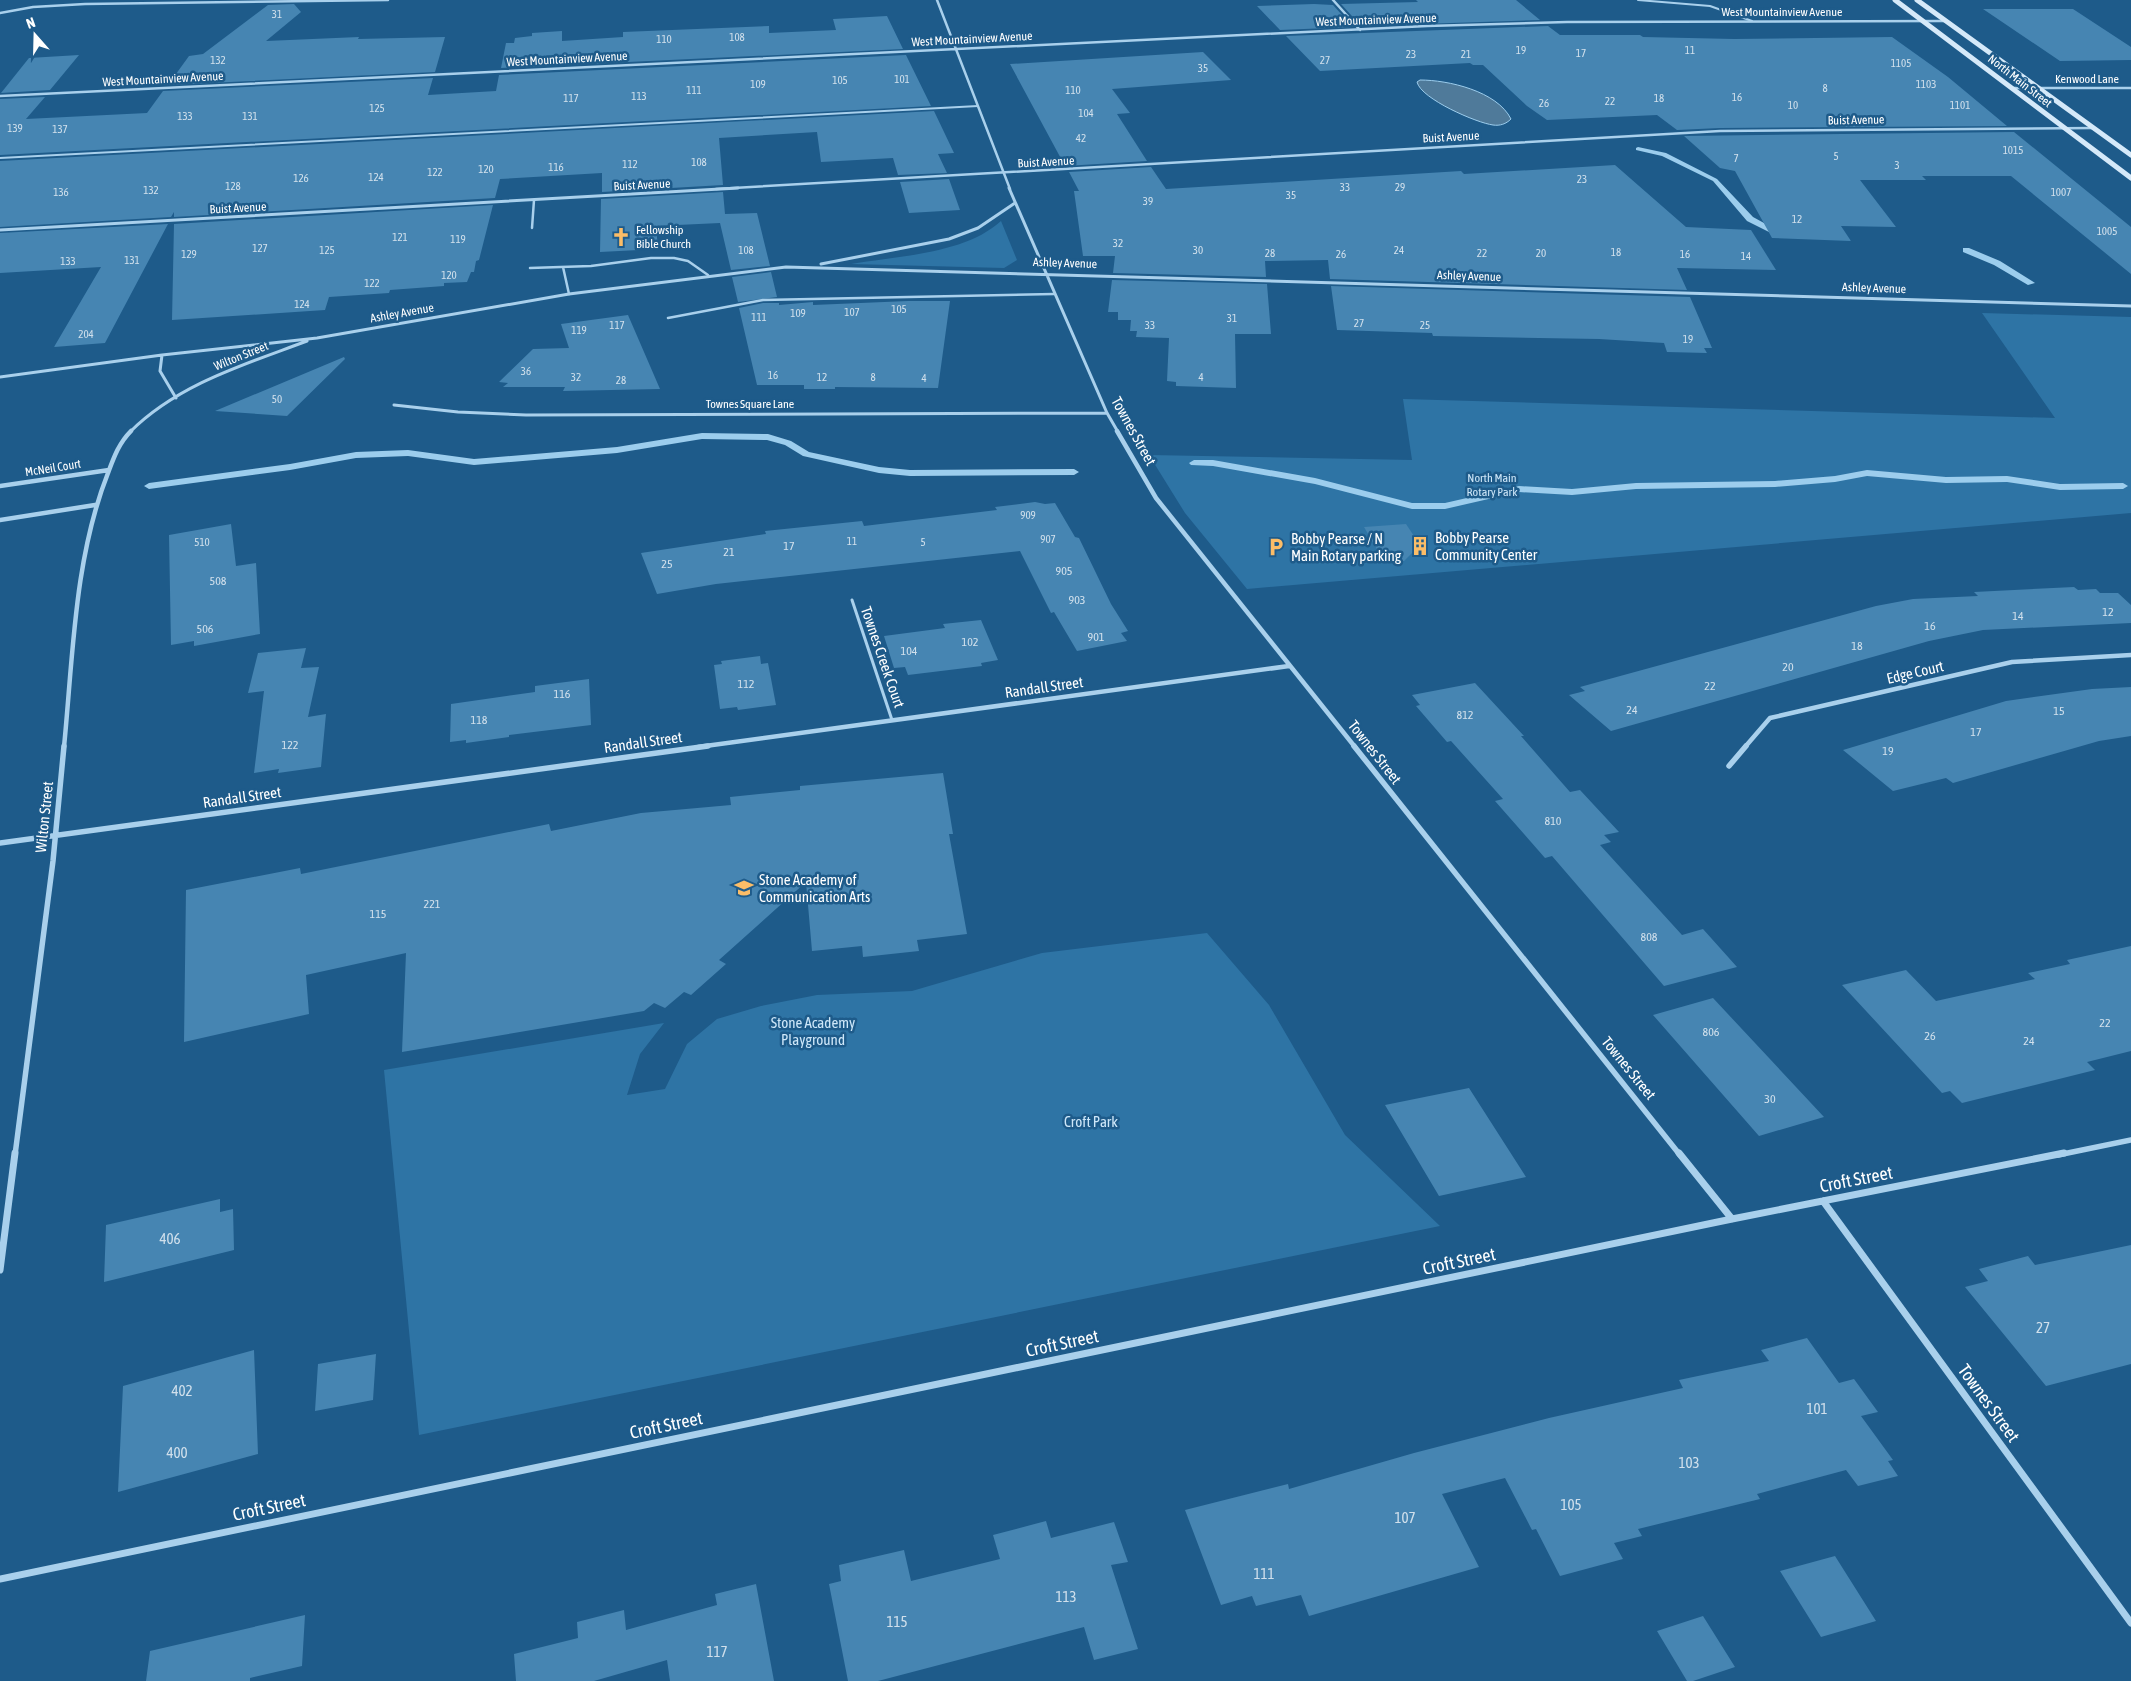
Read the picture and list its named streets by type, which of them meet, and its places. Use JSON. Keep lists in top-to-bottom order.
{
  "streets": {
    "street": [
      "West Mountainview Avenue",
      "Kenwood Lane",
      "North Main Street",
      "Buist Avenue",
      "Ashley Avenue",
      "Wilton Street",
      "Townes Square Lane",
      "Townes Street",
      "McNeil Court",
      "Edge Court",
      "Randall Street",
      "Croft Street"
    ],
    "lane": ["Townes Creek Court"]
  },
  "crossings": [
    ["West Mountainview Avenue", "North Main Street"],
    ["West Mountainview Avenue", "Townes Street"],
    ["Kenwood Lane", "North Main Street"],
    ["North Main Street", "Buist Avenue"],
    ["Buist Avenue", "Townes Street"],
    ["Ashley Avenue", "Wilton Street"],
    ["Ashley Avenue", "Townes Street"],
    ["Wilton Street", "McNeil Court"],
    ["Wilton Street", "Randall Street"],
    ["Townes Square Lane", "Townes Street"],
    ["Townes Street", "Randall Street"],
    ["Townes Street", "Croft Street"],
    ["Townes Creek Court", "Randall Street"]
  ],
  "parks": ["North Main Rotary Park", "Stone Academy Playground", "Croft Park"],
  "places": {
    "church": ["Fellowship Bible Church"],
    "building": ["Bobby Pearse Community Center"],
    "parking": ["Bobby Pearse / N Main Rotary parking"],
    "school or university": ["Stone Academy of Communication Arts"]
  },
  "house_numbers": [
    "31",
    "108",
    "110",
    "19",
    "11",
    "17",
    "23",
    "21",
    "132",
    "27",
    "1105",
    "35",
    "101",
    "105",
    "109",
    "1103",
    "8",
    "111",
    "110",
    "113",
    "16",
    "117",
    "18",
    "22",
    "26",
    "10",
    "1101",
    "125",
    "104",
    "133",
    "131",
    "139",
    "137",
    "42",
    "1015",
    "5",
    "7",
    "108",
    "112",
    "3",
    "116",
    "120",
    "122",
    "124",
    "126",
    "23",
    "128",
    "33",
    "29",
    "132",
    "136",
    "1007",
    "35",
    "39",
    "12",
    "1005",
    "121",
    "119",
    "32",
    "127",
    "125",
    "108",
    "30",
    "24",
    "18",
    "28",
    "22",
    "20",
    "129",
    "26",
    "16",
    "14",
    "131",
    "133",
    "120",
    "122",
    "124",
    "105",
    "107",
    "109",
    "111",
    "31",
    "27",
    "117",
    "33",
    "25",
    "119",
    "204",
    "19",
    "36",
    "16",
    "32",
    "12",
    "8",
    "4",
    "4",
    "28",
    "50",
    "909",
    "907",
    "11",
    "510",
    "5",
    "17",
    "21",
    "25",
    "905",
    "508",
    "903",
    "12",
    "14",
    "16",
    "506",
    "901",
    "102",
    "18",
    "104",
    "20",
    "112",
    "22",
    "116",
    "24",
    "15",
    "812",
    "118",
    "17",
    "122",
    "19",
    "810",
    "221",
    "115",
    "808",
    "22",
    "806",
    "26",
    "24",
    "30",
    "406",
    "27",
    "402",
    "101",
    "400",
    "103",
    "105",
    "107",
    "111",
    "113",
    "115",
    "117"
  ],
  "north": "top"
}
